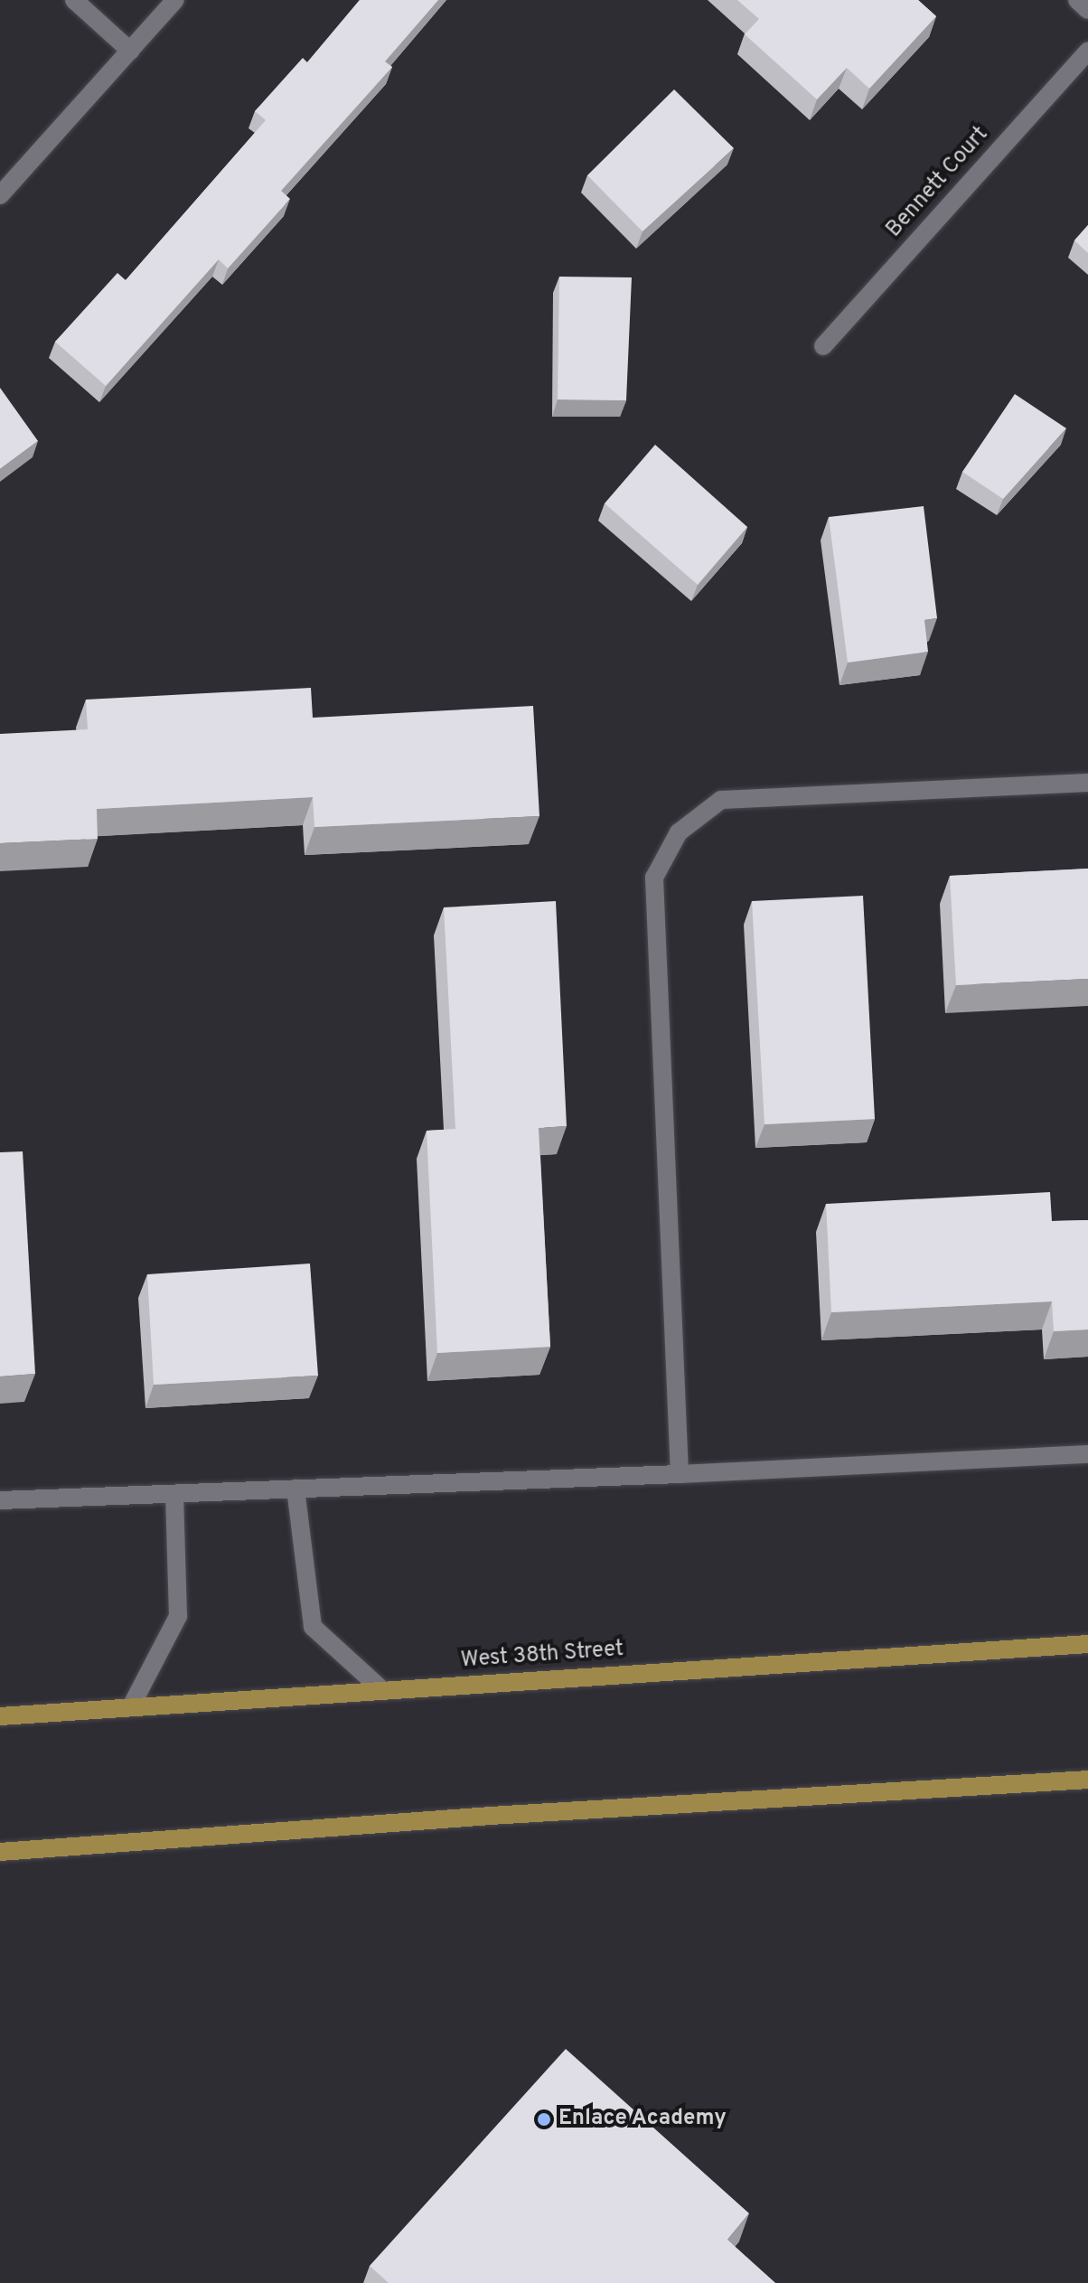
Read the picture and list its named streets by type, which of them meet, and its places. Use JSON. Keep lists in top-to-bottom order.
{
  "streets": {
    "main road": ["West 38th Street"],
    "street": ["Bennett Court"]
  },
  "places": ["Enlace Academy"]
}
